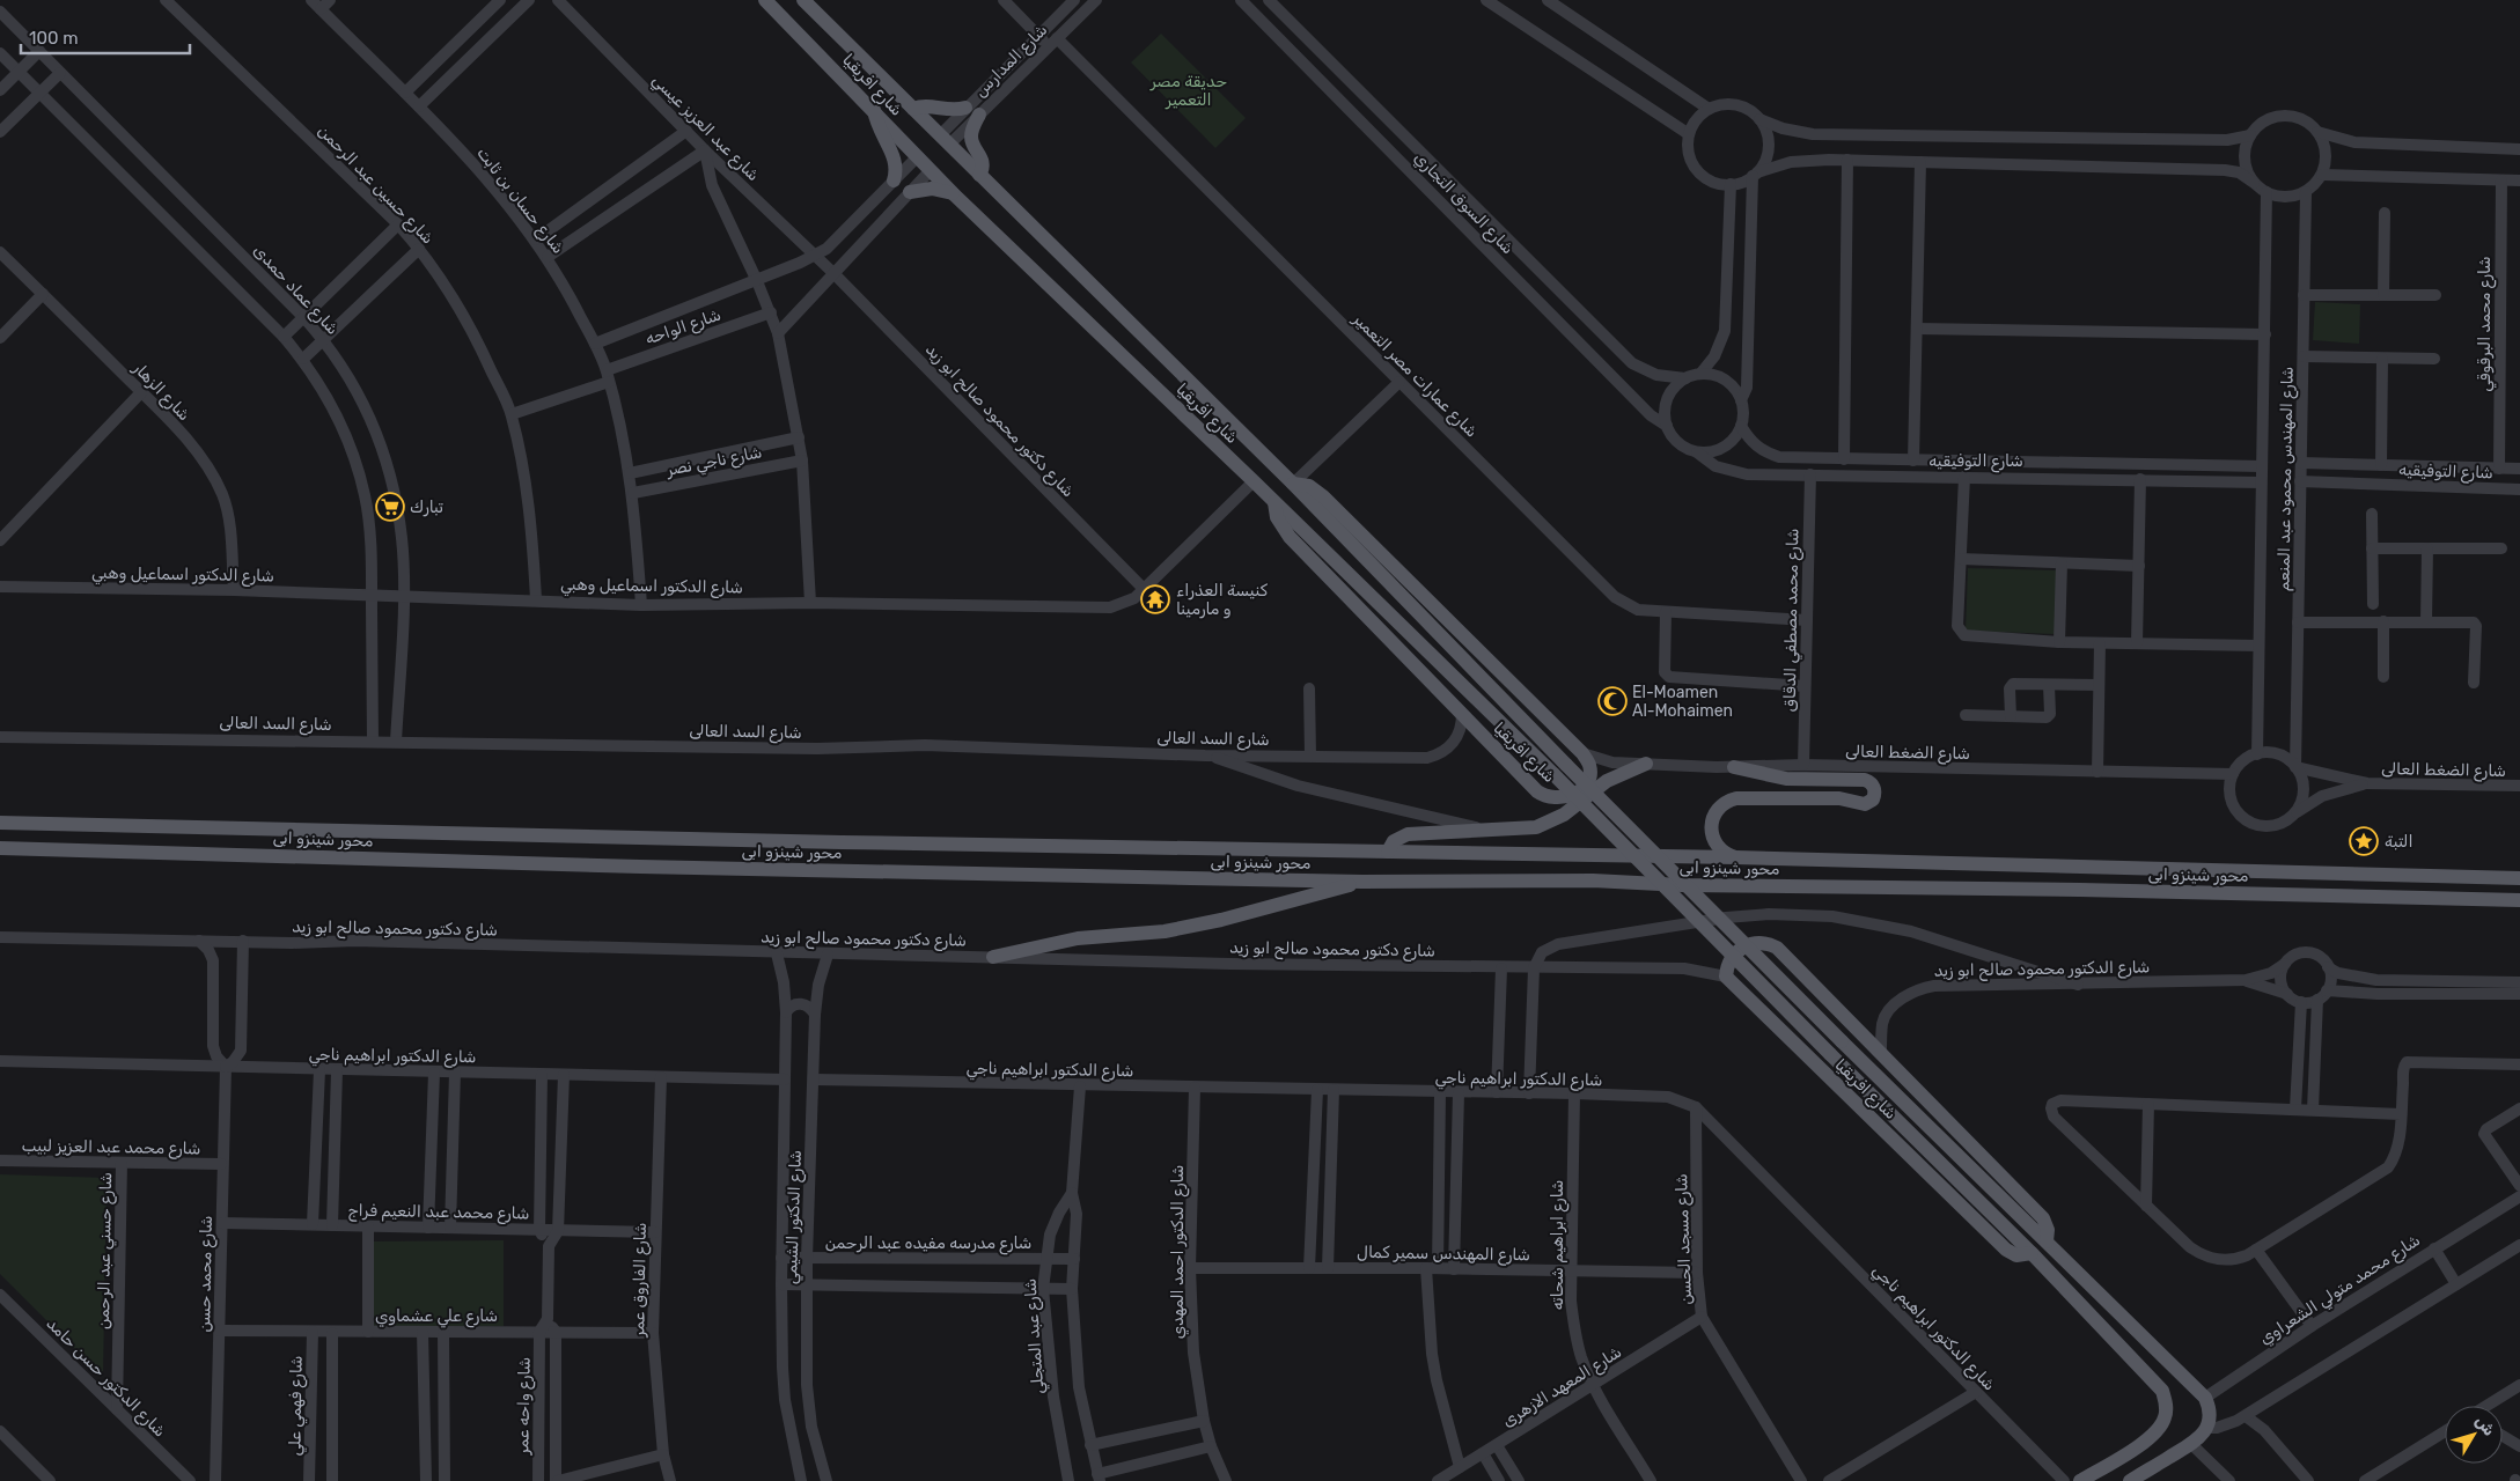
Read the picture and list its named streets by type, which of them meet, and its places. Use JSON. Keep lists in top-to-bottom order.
{
  "streets": {
    "main road": ["شارع افريقيا", "محور شينزو ابى"],
    "street": [
      "شارع المدارس",
      "شارع عبد العزيز عيسي",
      "شارع حسين عبد الرحمن",
      "شارع حسان بن ثابت",
      "شارع السوق التجاري",
      "شارع عماد حمدى",
      "شارع محمد البرقوقي",
      "شارع الواحه",
      "شارع عمارات مصر التعمير",
      "شارع الزهار",
      "شارع دكتور محمود صالح ابو زيد",
      "شارع ناجي نصر",
      "شارع التوفيقيه",
      "شارع المهندس محمود عبد المنعم",
      "شارع الدكتور اسماعيل وهبي",
      "شارع محمد مصطفي الدقاق",
      "شارع السد العالى",
      "شارع الضغط العالى",
      "شارع الدكتور محمود صالح ابو زيد",
      "شارع الدكتور ابراهيم ناجي",
      "شارع محمد عبد العزيز لبيب",
      "شارع محمد عبد النعيم فراج",
      "شارع الدكتور الشيمي",
      "شارع مسجد الحسن",
      "شارع مدرسه مفيده عبد الرحمن",
      "شارع ابراهيم شحاته",
      "شارع حسني عبد الرحمن",
      "شارع الدكتور احمد المهدي",
      "شارع المهندس سمير كمال",
      "شارع محمد حسن",
      "شارع الفاروق عمر",
      "شارع محمد متولي الشعراوي",
      "شارع علي عشماوي",
      "شارع عبد المتجلي",
      "شارع الدكتور حسن حامد",
      "شارع المعهد الازهرى",
      "شارع فهمي علي",
      "شارع واحه عمر"
    ]
  },
  "crossings": [
    ["شارع المدارس", "شارع افريقيا"],
    ["شارع المدارس", "شارع عمارات مصر التعمير"],
    ["شارع افريقيا", "شارع الواحه"],
    ["شارع افريقيا", "شارع دكتور محمود صالح ابو زيد"],
    ["شارع افريقيا", "شارع الدكتور اسماعيل وهبي"],
    ["شارع افريقيا", "شارع السد العالى"],
    ["شارع افريقيا", "شارع الضغط العالى"],
    ["شارع عبد العزيز عيسي", "شارع الواحه"],
    ["شارع عبد العزيز عيسي", "شارع دكتور محمود صالح ابو زيد"],
    ["شارع حسين عبد الرحمن", "شارع الواحه"],
    ["شارع حسين عبد الرحمن", "شارع الدكتور اسماعيل وهبي"],
    ["شارع حسان بن ثابت", "شارع الواحه"],
    ["شارع حسان بن ثابت", "شارع ناجي نصر"],
    ["شارع حسان بن ثابت", "شارع الدكتور اسماعيل وهبي"],
    ["شارع السوق التجاري", "شارع التوفيقيه"],
    ["شارع عماد حمدى", "شارع الدكتور اسماعيل وهبي"],
    ["شارع عماد حمدى", "شارع السد العالى"],
    ["شارع محمد البرقوقي", "شارع التوفيقيه"],
    ["شارع عمارات مصر التعمير", "شارع محمد مصطفي الدقاق"],
    ["شارع الزهار", "شارع الدكتور اسماعيل وهبي"],
    ["شارع دكتور محمود صالح ابو زيد", "شارع الدكتور اسماعيل وهبي"],
    ["شارع دكتور محمود صالح ابو زيد", "شارع الدكتور الشيمي"],
    ["شارع دكتور محمود صالح ابو زيد", "شارع محمد حسن"],
    ["شارع التوفيقيه", "شارع المهندس محمود عبد المنعم"],
    ["شارع التوفيقيه", "شارع محمد مصطفي الدقاق"],
    ["شارع المهندس محمود عبد المنعم", "شارع الضغط العالى"],
    ["شارع محمد مصطفي الدقاق", "شارع الضغط العالى"],
    ["شارع الدكتور ابراهيم ناجي", "شارع الدكتور الشيمي"],
    ["شارع الدكتور ابراهيم ناجي", "شارع مسجد الحسن"],
    ["شارع الدكتور ابراهيم ناجي", "شارع ابراهيم شحاته"],
    ["شارع الدكتور ابراهيم ناجي", "شارع الدكتور احمد المهدي"],
    ["شارع الدكتور ابراهيم ناجي", "شارع محمد حسن"],
    ["شارع الدكتور ابراهيم ناجي", "شارع الفاروق عمر"],
    ["شارع الدكتور ابراهيم ناجي", "شارع عبد المتجلي"],
    ["شارع محمد عبد العزيز لبيب", "شارع حسني عبد الرحمن"],
    ["شارع محمد عبد العزيز لبيب", "شارع محمد حسن"],
    ["شارع محمد عبد النعيم فراج", "شارع محمد حسن"],
    ["شارع محمد عبد النعيم فراج", "شارع الفاروق عمر"],
    ["شارع الدكتور الشيمي", "شارع مدرسه مفيده عبد الرحمن"],
    ["شارع مسجد الحسن", "شارع المهندس سمير كمال"],
    ["شارع مسجد الحسن", "شارع المعهد الازهرى"],
    ["شارع مدرسه مفيده عبد الرحمن", "شارع عبد المتجلي"],
    ["شارع ابراهيم شحاته", "شارع المهندس سمير كمال"],
    ["شارع ابراهيم شحاته", "شارع المعهد الازهرى"],
    ["شارع حسني عبد الرحمن", "شارع الدكتور حسن حامد"],
    ["شارع الدكتور احمد المهدي", "شارع المهندس سمير كمال"],
    ["شارع محمد حسن", "شارع علي عشماوي"],
    ["شارع الفاروق عمر", "شارع علي عشماوي"],
    ["شارع علي عشماوي", "شارع فهمي علي"],
    ["شارع علي عشماوي", "شارع واحه عمر"]
  ],
  "parks": ["حديقة مصر التعمير"],
  "places": {
    "supermarket": ["تبارك"],
    "temple": ["كنيسة العذراء و مارمينا"],
    "mosque": ["El-Moamen Al-Mohaimen"],
    "place": ["التبة"]
  },
  "scale_bar": "100 m",
  "north": "top right"
}
